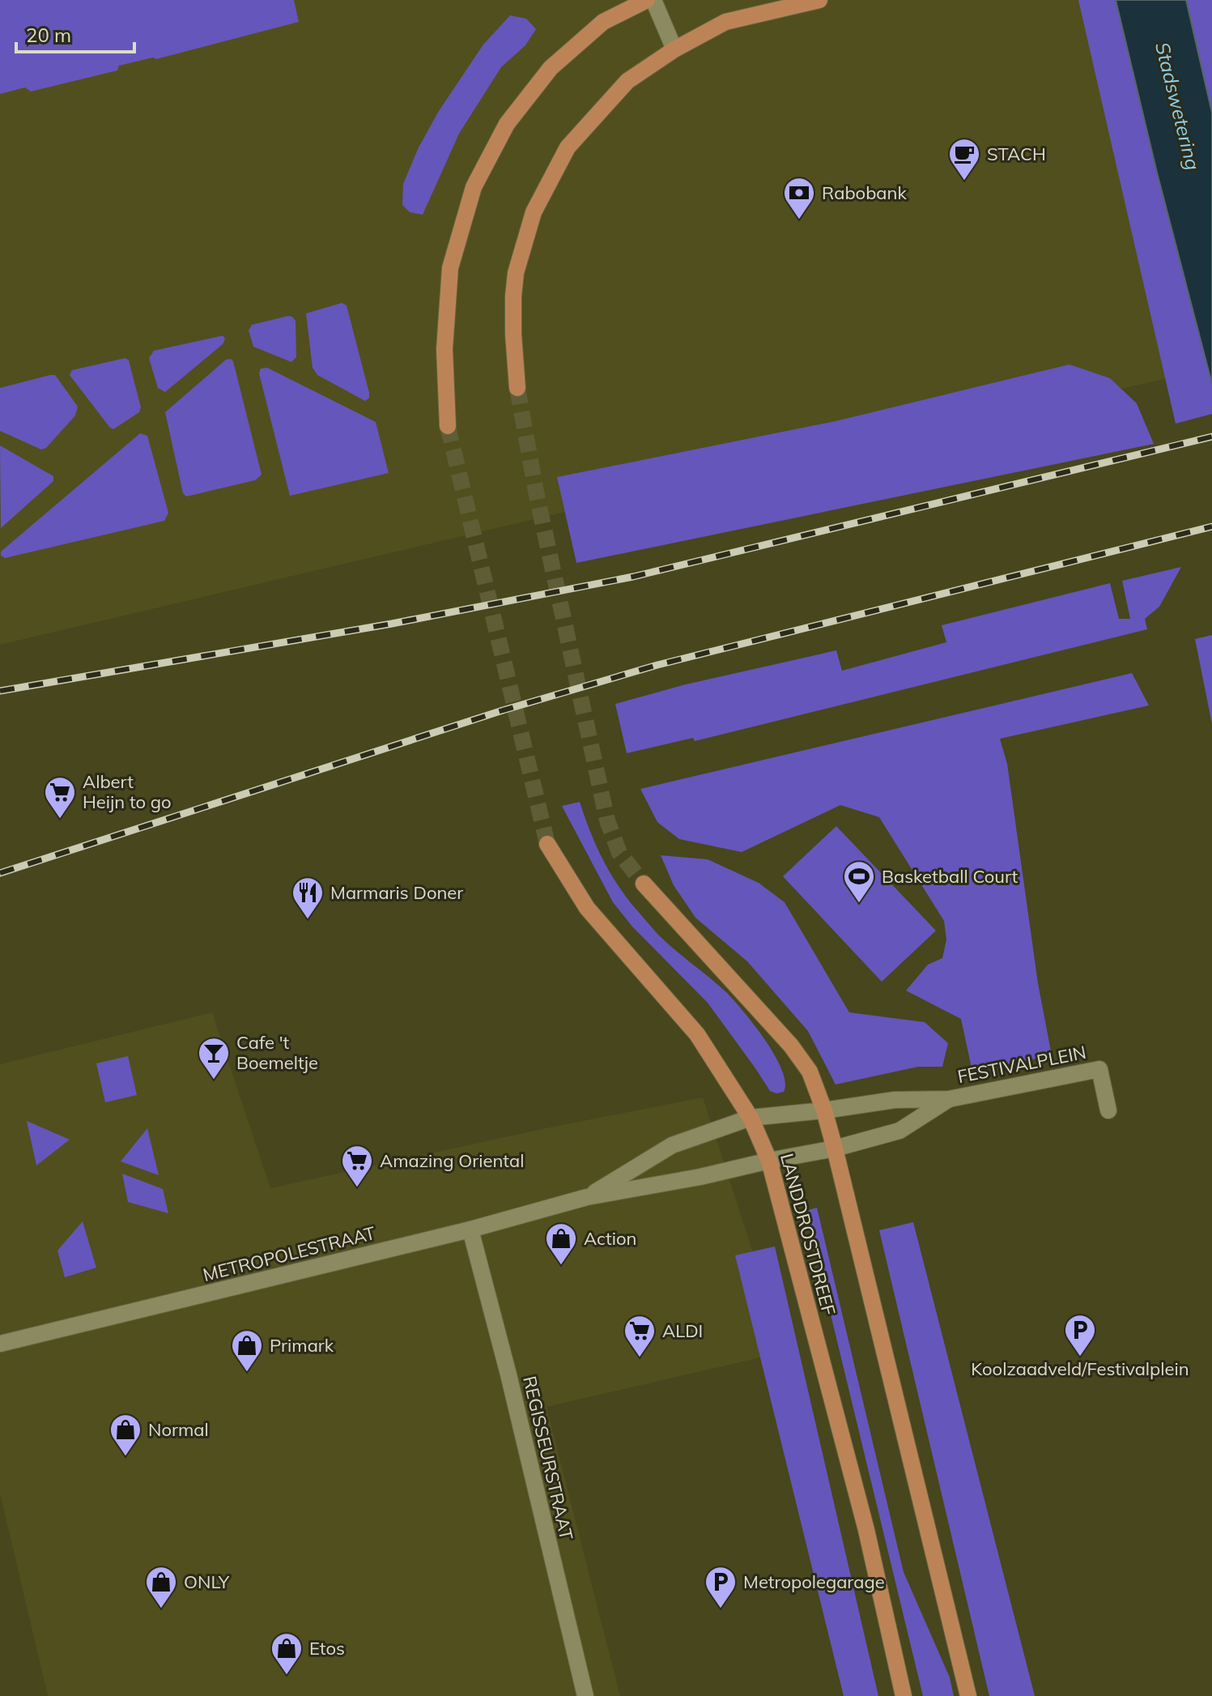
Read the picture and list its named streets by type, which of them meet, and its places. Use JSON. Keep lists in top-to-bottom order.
{
  "streets": {
    "main road": ["LANDDROSTDREEF"],
    "street": ["FESTIVALPLEIN", "METROPOLESTRAAT", "REGISSEURSTRAAT"]
  },
  "crossings": [
    ["FESTIVALPLEIN", "LANDDROSTDREEF"],
    ["FESTIVALPLEIN", "METROPOLESTRAAT"],
    ["LANDDROSTDREEF", "METROPOLESTRAAT"],
    ["METROPOLESTRAAT", "REGISSEURSTRAAT"]
  ],
  "water": ["Stadswetering"],
  "places": {
    "cafe": ["STACH"],
    "bank": ["Rabobank"],
    "supermarket": ["Albert Heijn to go", "Amazing Oriental", "ALDI"],
    "sports": ["Basketball Court"],
    "restaurant": ["Marmaris Doner"],
    "bar": ["Cafe 't Boemeltje"],
    "shop": [
      "Action",
      "Primark",
      "Normal",
      "ONLY",
      "Etos"
    ],
    "parking": ["Koolzaadveld/Festivalplein", "Metropolegarage"]
  },
  "scale_bar": "20 m"
}
